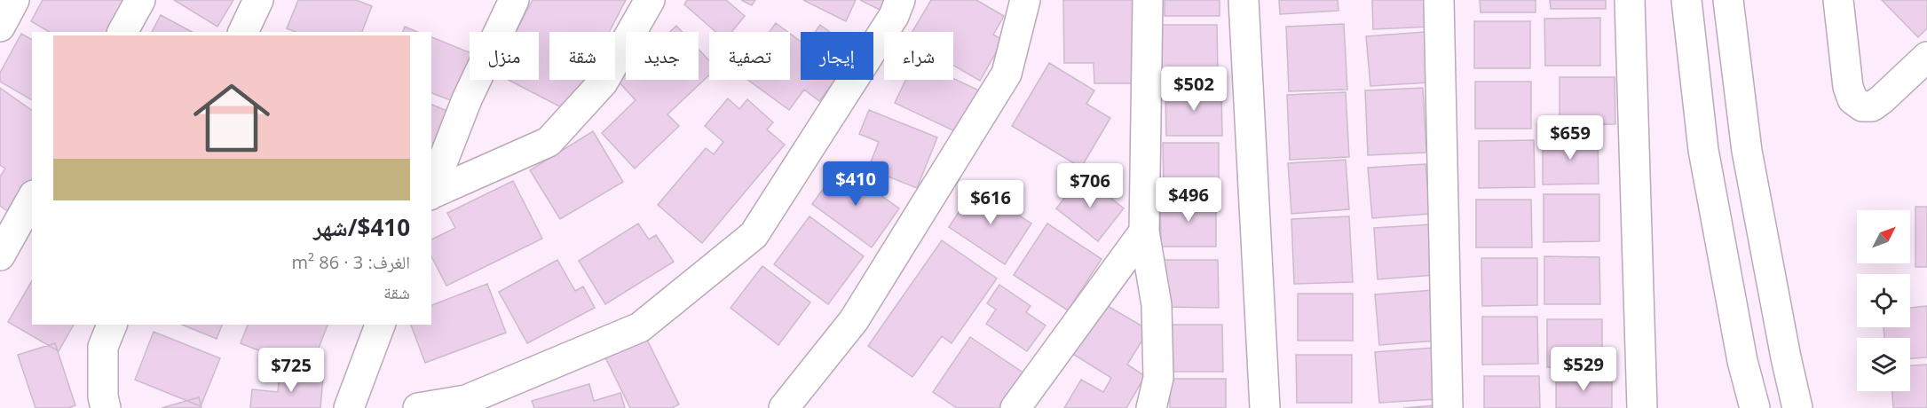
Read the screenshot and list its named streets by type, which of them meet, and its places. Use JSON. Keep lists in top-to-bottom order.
{
  "north": "top right",
  "page": {
    "chip": [
      "شراء",
      "إيجار",
      "تصفية",
      "جديد",
      "شقة",
      "منزل"
    ],
    "list": [
      {
        "name": "$410/شهر",
        "note": "الغرف: 3 · 86 m² · شقة"
      }
    ],
    "price": [
      "$502",
      "$659",
      "$410",
      "$706",
      "$496",
      "$616",
      "$529",
      "$725"
    ]
  }
}
